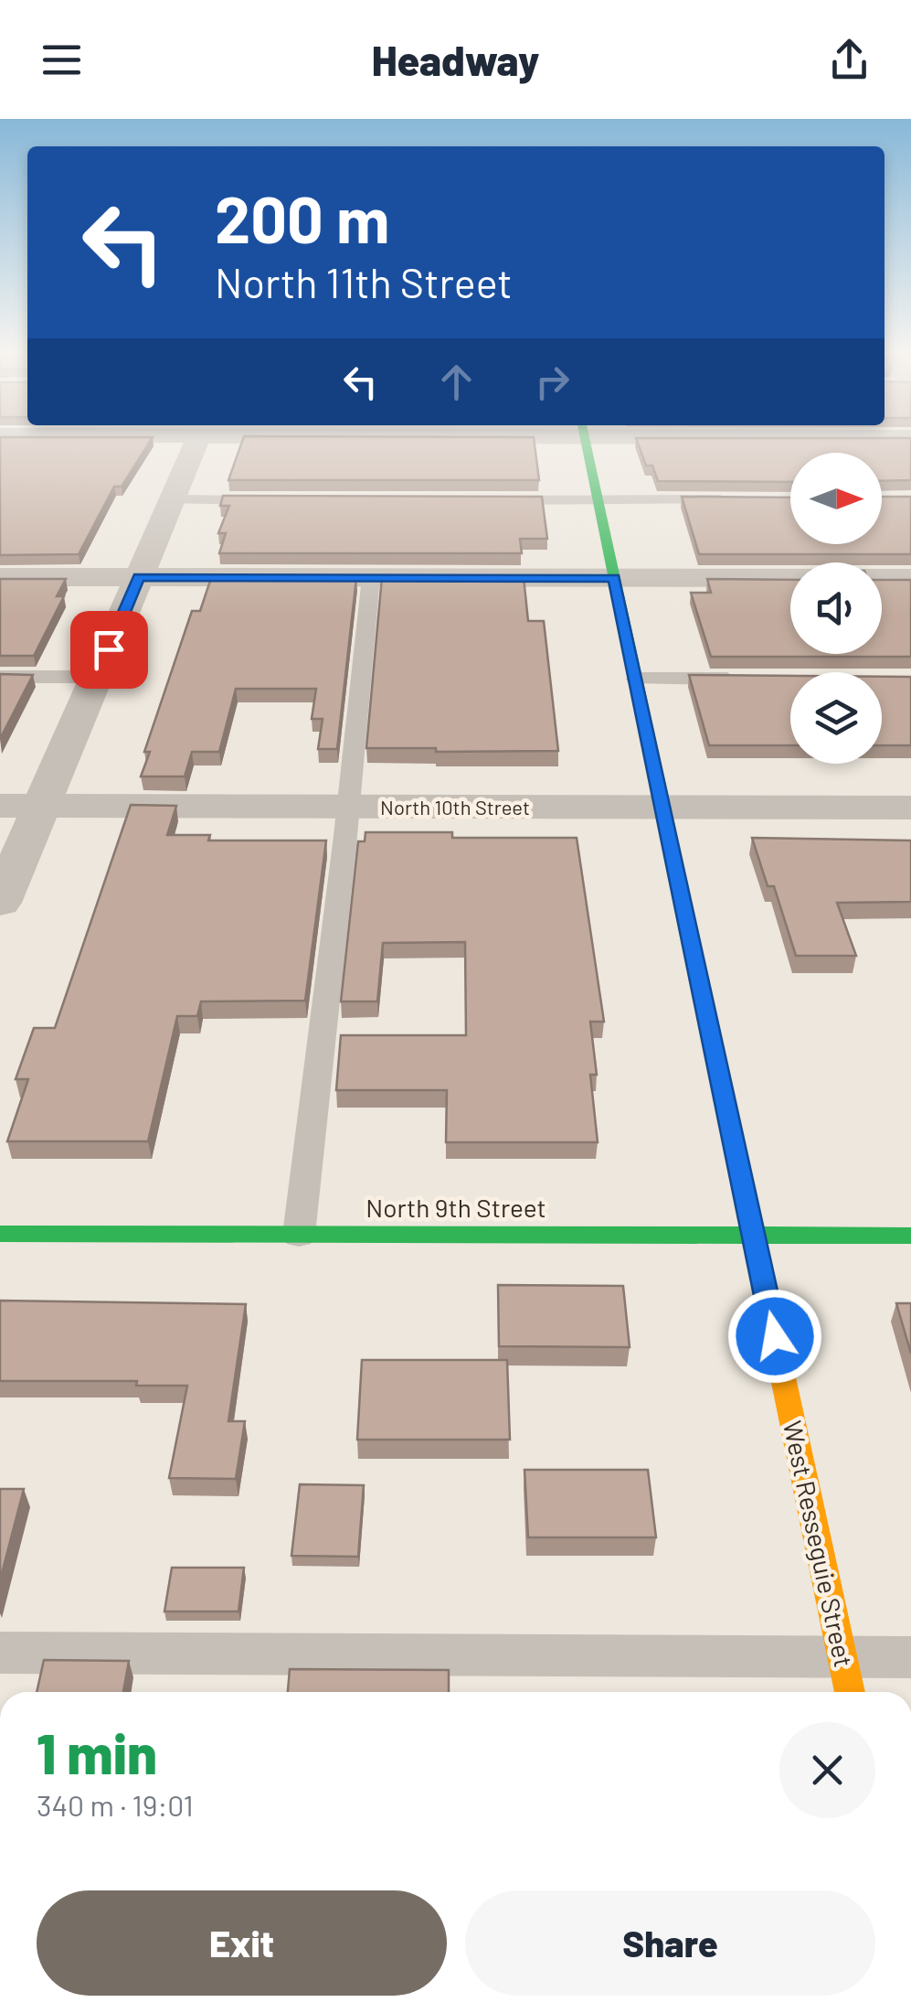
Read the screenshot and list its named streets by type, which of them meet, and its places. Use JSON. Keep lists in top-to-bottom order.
{
  "streets": {
    "street": ["North 10th Street", "North 9th Street", "West Resseguie Street"]
  },
  "crossings": [
    ["North 10th Street", "West Resseguie Street"],
    ["North 9th Street", "West Resseguie Street"]
  ],
  "north": "right",
  "page": {
    "header": "Headway",
    "turn": ["200 m", "North 11th Street"],
    "heading": ["1 min", "340 m · 19:01"],
    "buttons": ["Exit", "Share"]
  }
}
